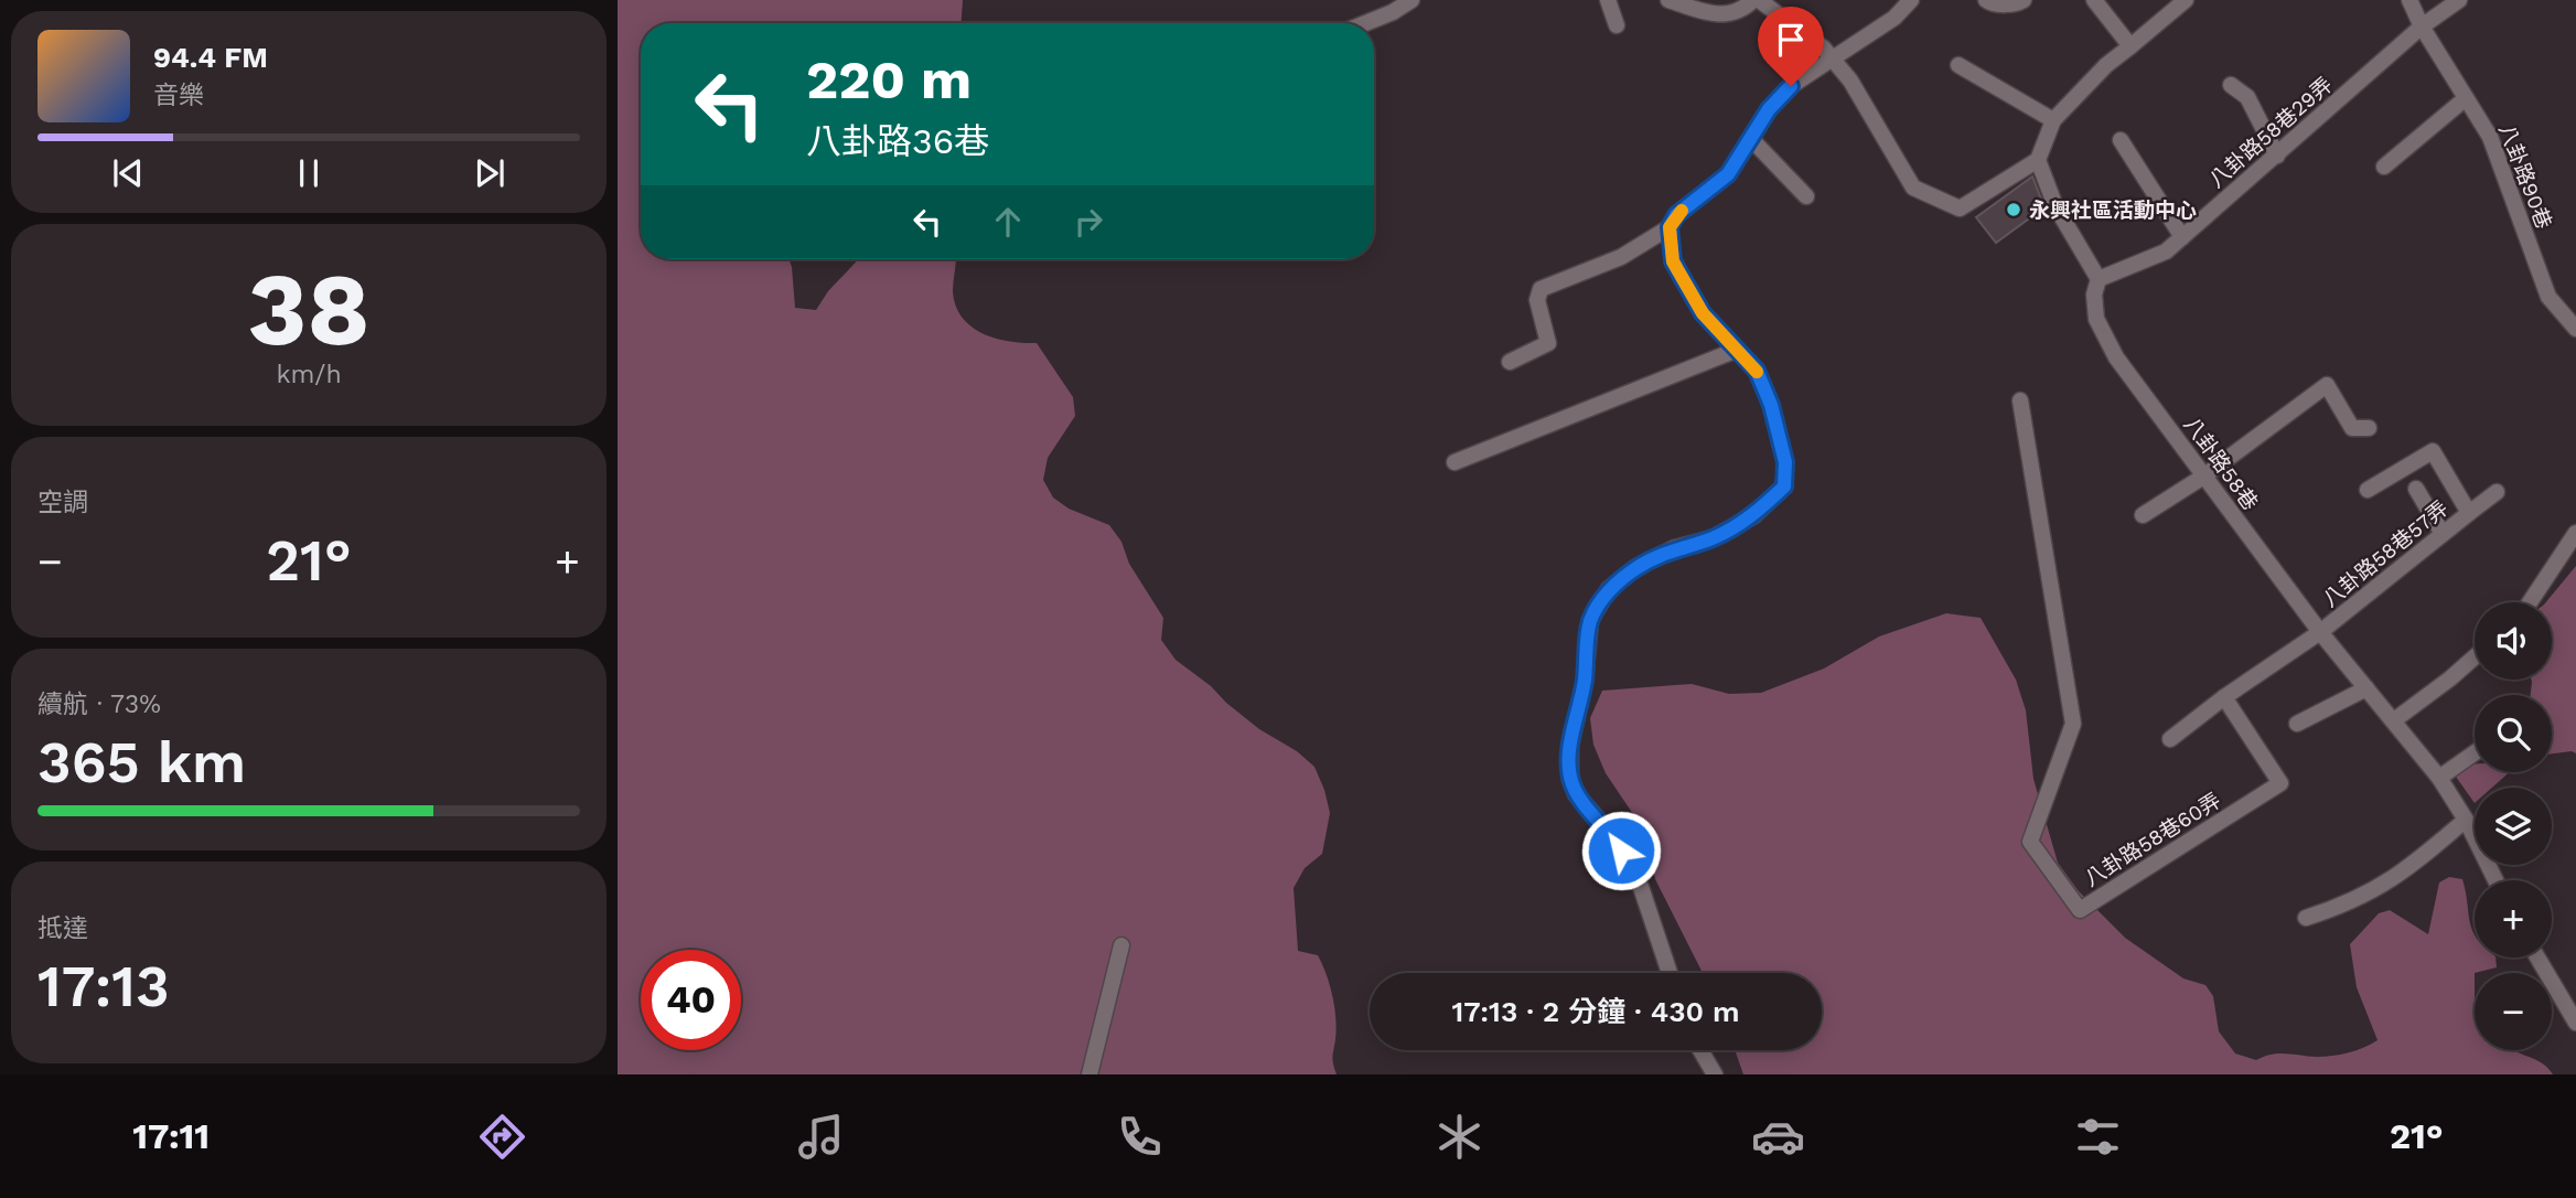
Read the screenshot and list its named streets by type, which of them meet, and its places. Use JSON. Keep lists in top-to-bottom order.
{
  "streets": {
    "street": [
      "八卦路58巷29弄",
      "八卦路90巷",
      "八卦路58巷",
      "八卦路58巷57弄",
      "八卦路58巷60弄"
    ]
  },
  "crossings": [
    ["八卦路58巷29弄", "八卦路90巷"],
    ["八卦路58巷29弄", "八卦路58巷"],
    ["八卦路58巷", "八卦路58巷57弄"]
  ],
  "places": ["永興社區活動中心"],
  "page": {
    "turn": ["220 m", "八卦路36巷"],
    "song": ["94.4 FM", "音樂"],
    "tile": [
      ["38", "km/h"],
      "空調",
      ["續航 · 73%", "365 km"],
      ["抵達", "17:13"]
    ],
    "heat": ["−", "21°", "+"],
    "map_buttons": ["+", "−"],
    "limit": "40",
    "trip": "17:13 · 2 分鐘 · 430 m",
    "tabs": ["17:11", "21°"]
  }
}
